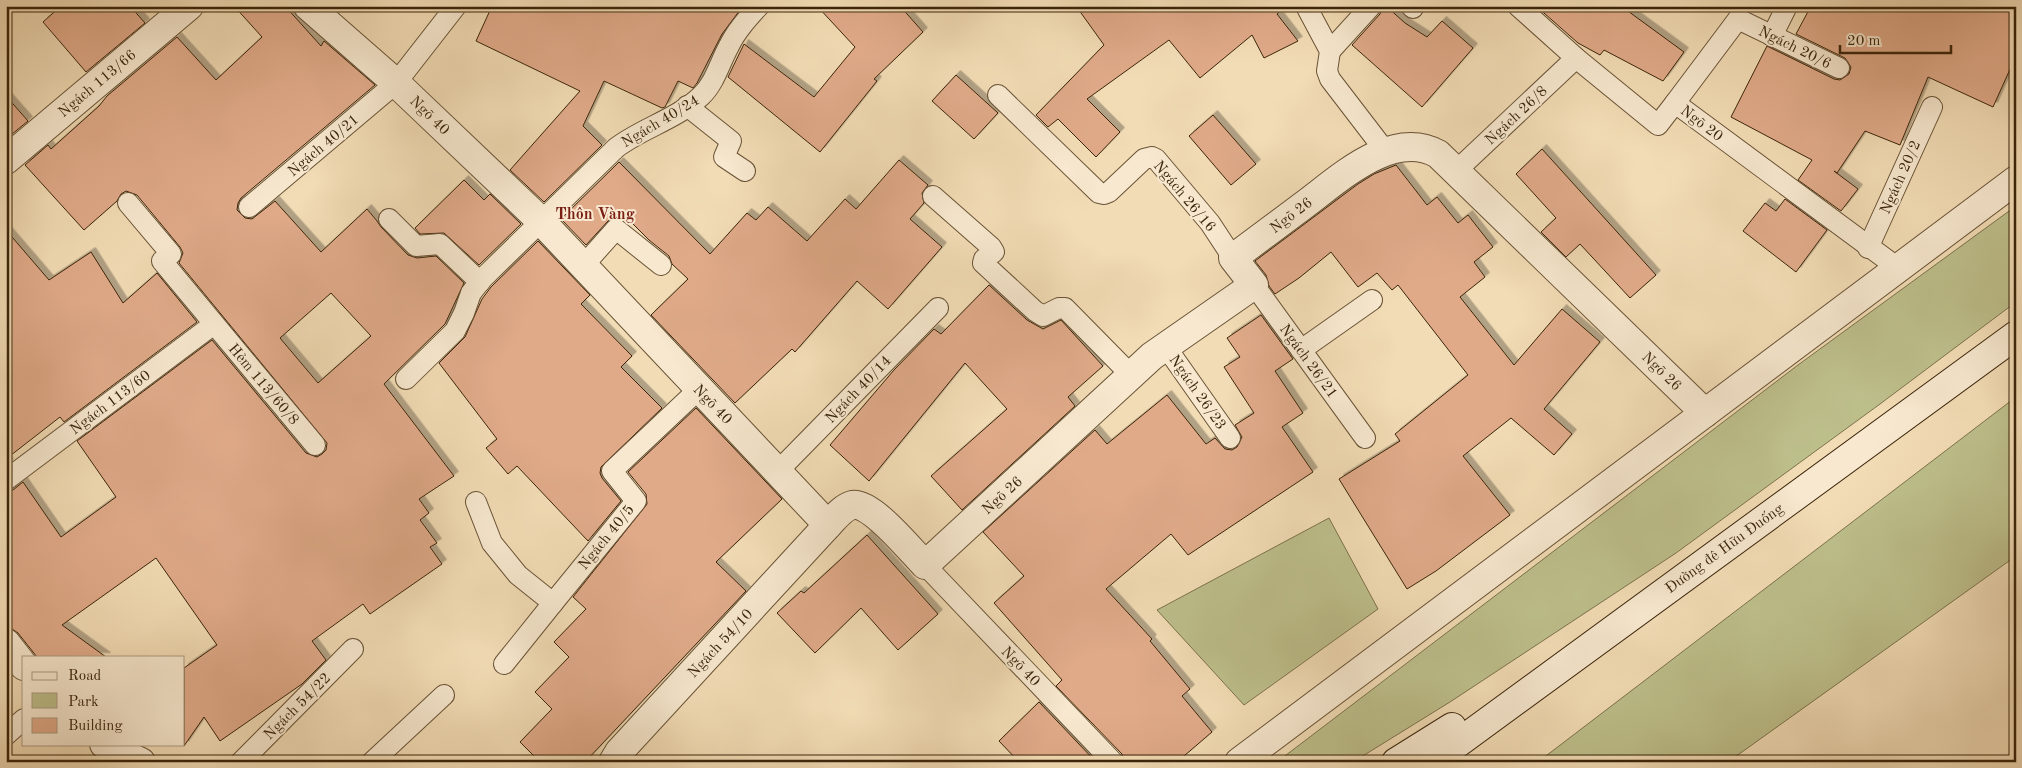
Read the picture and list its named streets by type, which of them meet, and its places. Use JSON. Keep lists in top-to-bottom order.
{
  "streets": {
    "street": [
      "Ngách 113/66",
      "Ngõ 40",
      "Ngõ 26",
      "Đường đê Hữu Đuống",
      "Ngách 54/10"
    ],
    "lane": [
      "Ngách 20/6",
      "Ngách 26/8",
      "Ngách 40/24",
      "Ngõ 20",
      "Ngách 40/21",
      "Ngách 20/2",
      "Ngách 26/16",
      "Ngách 26/21",
      "Hẻm 113/60/8",
      "Ngách 40/14",
      "Ngách 26/23",
      "Ngách 113/60",
      "Ngách 40/5",
      "Ngách 54/22"
    ]
  },
  "crossings": [
    ["Ngách 20/6", "Ngõ 20"],
    ["Ngõ 40", "Ngách 40/24"],
    ["Ngõ 40", "Ngách 40/21"],
    ["Ngõ 40", "Ngõ 26"],
    ["Ngõ 40", "Ngách 40/14"],
    ["Ngõ 40", "Ngách 40/5"],
    ["Ngõ 40", "Ngách 54/10"],
    ["Ngách 26/8", "Ngõ 20"],
    ["Ngách 26/8", "Ngõ 26"],
    ["Ngõ 20", "Ngách 20/2"],
    ["Ngách 26/16", "Ngõ 26"],
    ["Ngõ 26", "Ngách 26/21"],
    ["Ngõ 26", "Ngách 26/23"],
    ["Hẻm 113/60/8", "Ngách 113/60"]
  ],
  "districts": ["Thôn Vàng"],
  "legend": ["Road", "Park", "Building"],
  "scale_bar": "20 m"
}
